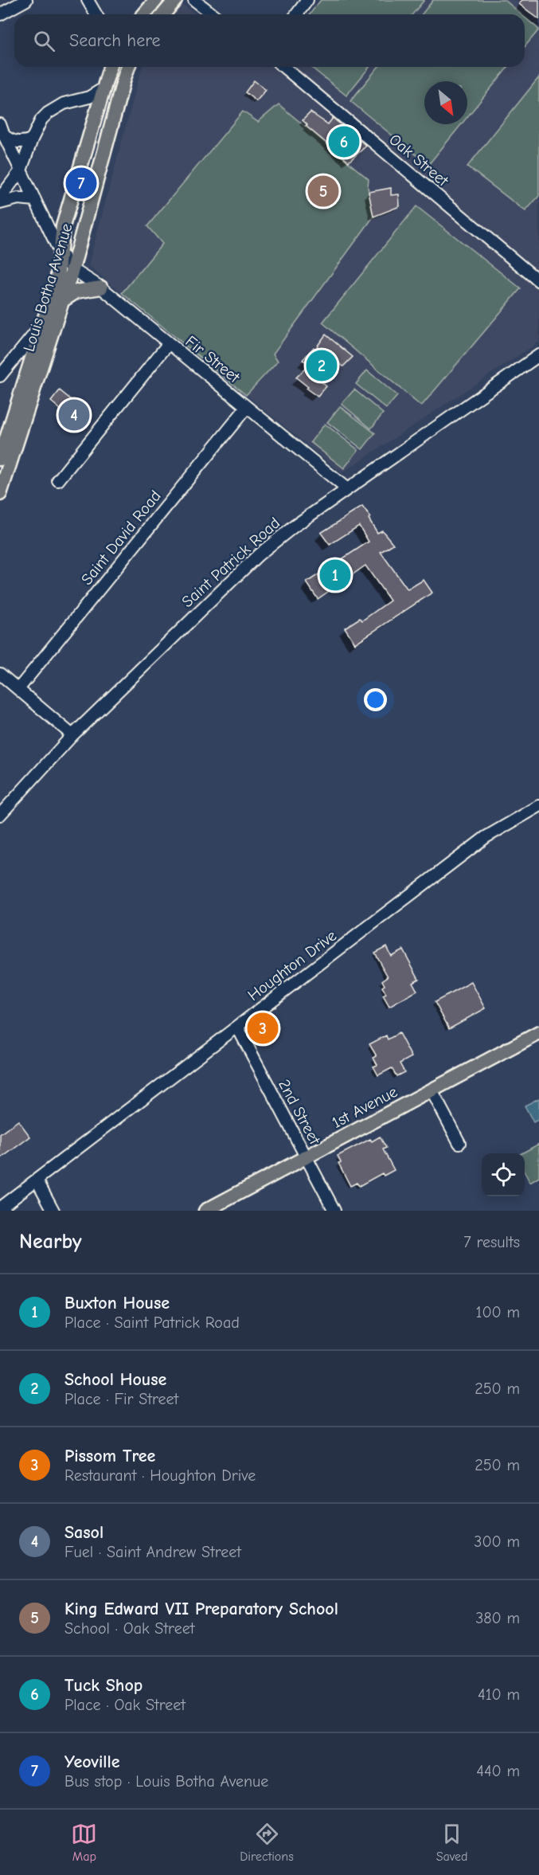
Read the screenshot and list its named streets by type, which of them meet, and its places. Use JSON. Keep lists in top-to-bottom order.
{
  "streets": {
    "main road": ["Louis Botha Avenue", "1st Avenue"],
    "street": [
      "Oak Street",
      "Fir Street",
      "Saint David Road",
      "Saint Patrick Road",
      "Houghton Drive",
      "2nd Street"
    ]
  },
  "crossings": [
    ["Louis Botha Avenue", "Fir Street"],
    ["Fir Street", "Saint David Road"],
    ["Fir Street", "Saint Patrick Road"],
    ["Houghton Drive", "2nd Street"],
    ["1st Avenue", "2nd Street"]
  ],
  "north": "bottom right",
  "page": {
    "search": "Search here",
    "pins": [
      "6",
      "7",
      "5",
      "2",
      "4",
      "1",
      "3"
    ],
    "heading": ["Nearby", "7 results"],
    "list": [
      {
        "mark": "1",
        "name": "Buxton House",
        "note": "Place · Saint Patrick Road",
        "value": "100 m"
      },
      {
        "mark": "2",
        "name": "School House",
        "note": "Place · Fir Street",
        "value": "250 m"
      },
      {
        "mark": "3",
        "name": "Pissom Tree",
        "note": "Restaurant · Houghton Drive",
        "value": "250 m"
      },
      {
        "mark": "4",
        "name": "Sasol",
        "note": "Fuel · Saint Andrew Street",
        "value": "300 m"
      },
      {
        "mark": "5",
        "name": "King Edward VII Preparatory School",
        "note": "School · Oak Street",
        "value": "380 m"
      },
      {
        "mark": "6",
        "name": "Tuck Shop",
        "note": "Place · Oak Street",
        "value": "410 m"
      },
      {
        "mark": "7",
        "name": "Yeoville",
        "note": "Bus stop · Louis Botha Avenue",
        "value": "440 m"
      }
    ],
    "nav": ["Map", "Directions", "Saved"]
  }
}
